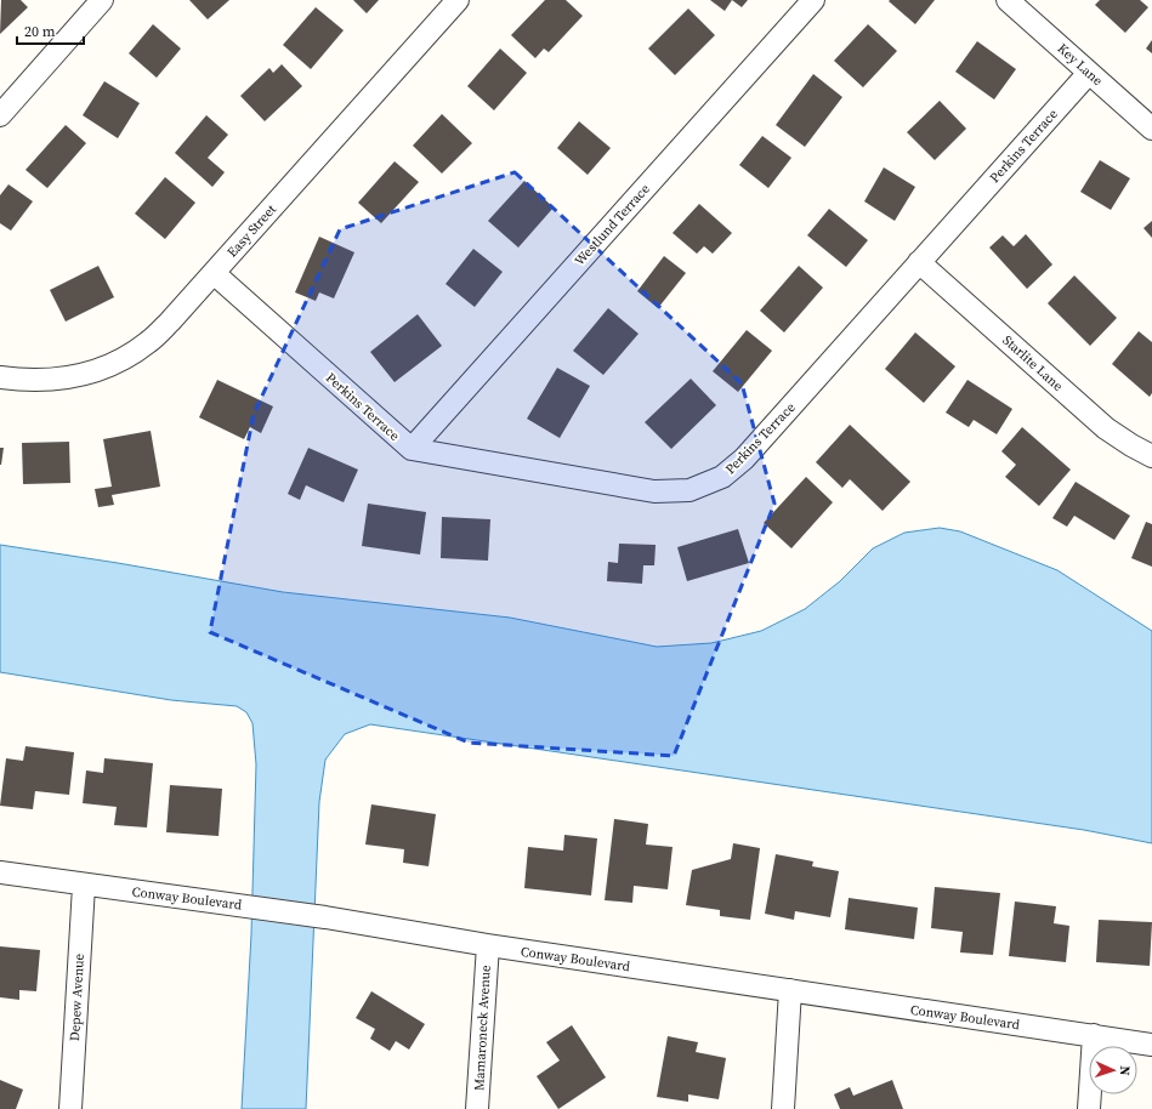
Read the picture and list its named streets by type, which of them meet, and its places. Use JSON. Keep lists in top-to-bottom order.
{
  "streets": {
    "street": [
      "Key Lane",
      "Perkins Terrace",
      "Westlund Terrace",
      "Easy Street",
      "Starlite Lane",
      "Conway Boulevard",
      "Depew Avenue",
      "Mamaroneck Avenue"
    ]
  },
  "crossings": [
    ["Key Lane", "Perkins Terrace"],
    ["Perkins Terrace", "Westlund Terrace"],
    ["Perkins Terrace", "Easy Street"],
    ["Perkins Terrace", "Starlite Lane"],
    ["Conway Boulevard", "Depew Avenue"],
    ["Conway Boulevard", "Mamaroneck Avenue"]
  ],
  "scale_bar": "20 m",
  "north": "right"
}
